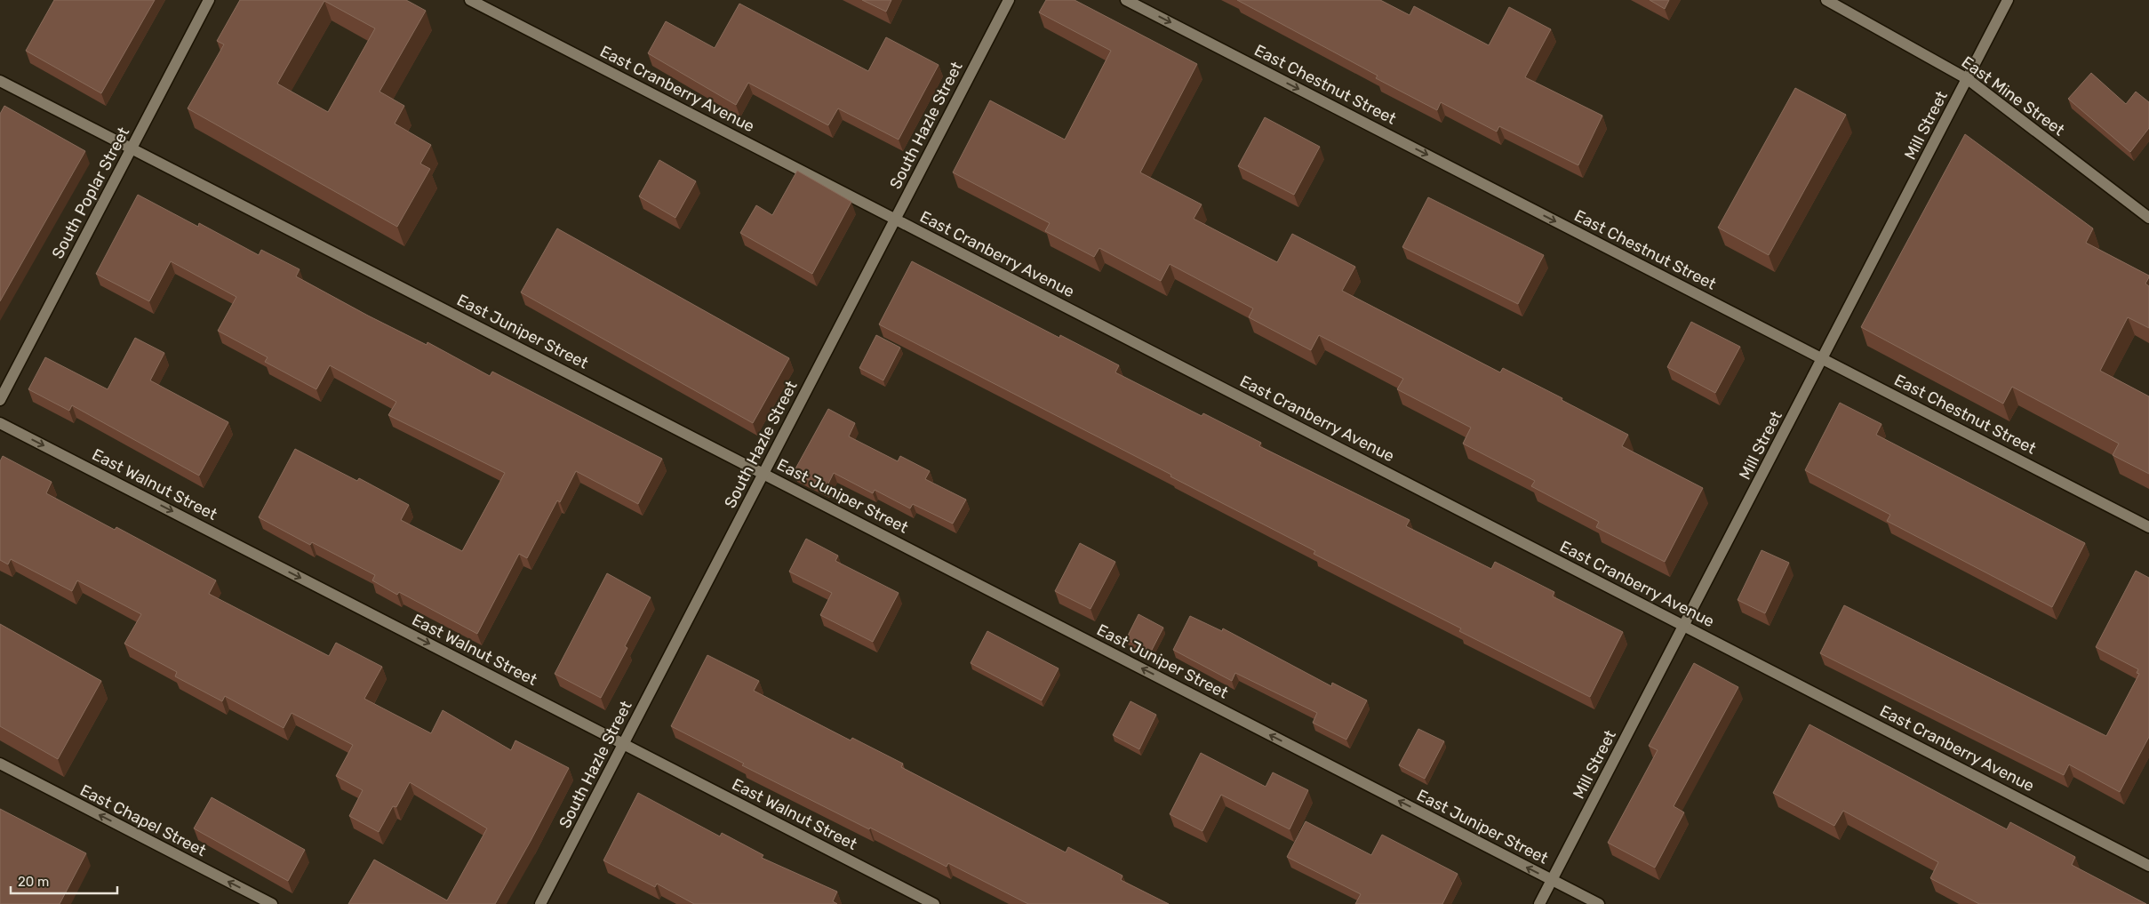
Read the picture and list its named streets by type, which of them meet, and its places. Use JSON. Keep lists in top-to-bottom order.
{
  "streets": {
    "street": [
      "East Chestnut Street",
      "East Cranberry Avenue",
      "East Mine Street",
      "South Hazle Street",
      "Mill Street",
      "South Poplar Street",
      "East Juniper Street",
      "East Walnut Street",
      "East Chapel Street"
    ]
  },
  "crossings": [
    ["East Chestnut Street", "Mill Street"],
    ["East Cranberry Avenue", "South Hazle Street"],
    ["East Cranberry Avenue", "Mill Street"],
    ["East Mine Street", "Mill Street"],
    ["South Hazle Street", "East Juniper Street"],
    ["South Hazle Street", "East Walnut Street"],
    ["Mill Street", "East Juniper Street"],
    ["South Poplar Street", "East Juniper Street"]
  ],
  "one_way": [
    "East Chestnut Street",
    "East Juniper Street",
    "East Walnut Street",
    "East Chapel Street"
  ],
  "scale_bar": "20 m"
}
